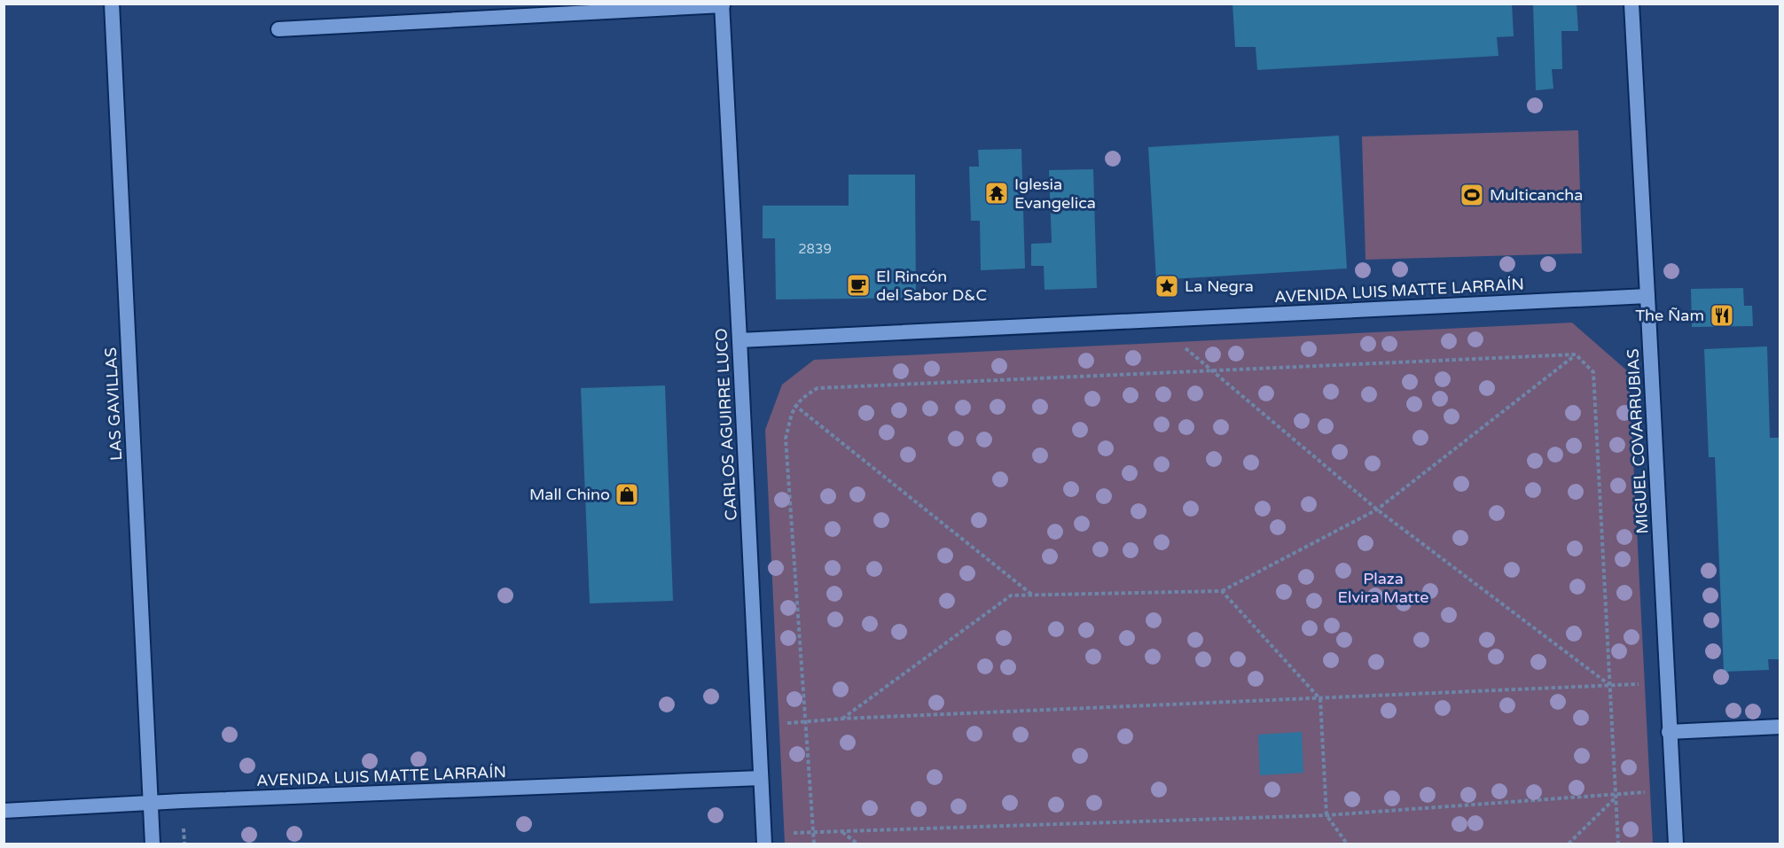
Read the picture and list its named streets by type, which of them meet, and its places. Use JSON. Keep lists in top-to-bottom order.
{
  "streets": {
    "street": [
      "AVENIDA LUIS MATTE LARRAÍN",
      "LAS GAVILLAS",
      "CARLOS AGUIRRE LUCO",
      "MIGUEL COVARRUBIAS"
    ]
  },
  "crossings": [
    ["AVENIDA LUIS MATTE LARRAÍN", "LAS GAVILLAS"],
    ["AVENIDA LUIS MATTE LARRAÍN", "CARLOS AGUIRRE LUCO"],
    ["AVENIDA LUIS MATTE LARRAÍN", "MIGUEL COVARRUBIAS"]
  ],
  "parks": ["Plaza Elvira Matte"],
  "places": {
    "temple": ["Iglesia Evangelica"],
    "sports": ["Multicancha"],
    "cafe": ["El Rincón del Sabor D&C"],
    "place": ["La Negra"],
    "restaurant": ["The Ñam"],
    "shop": ["Mall Chino"]
  },
  "house_numbers": ["2839"]
}
